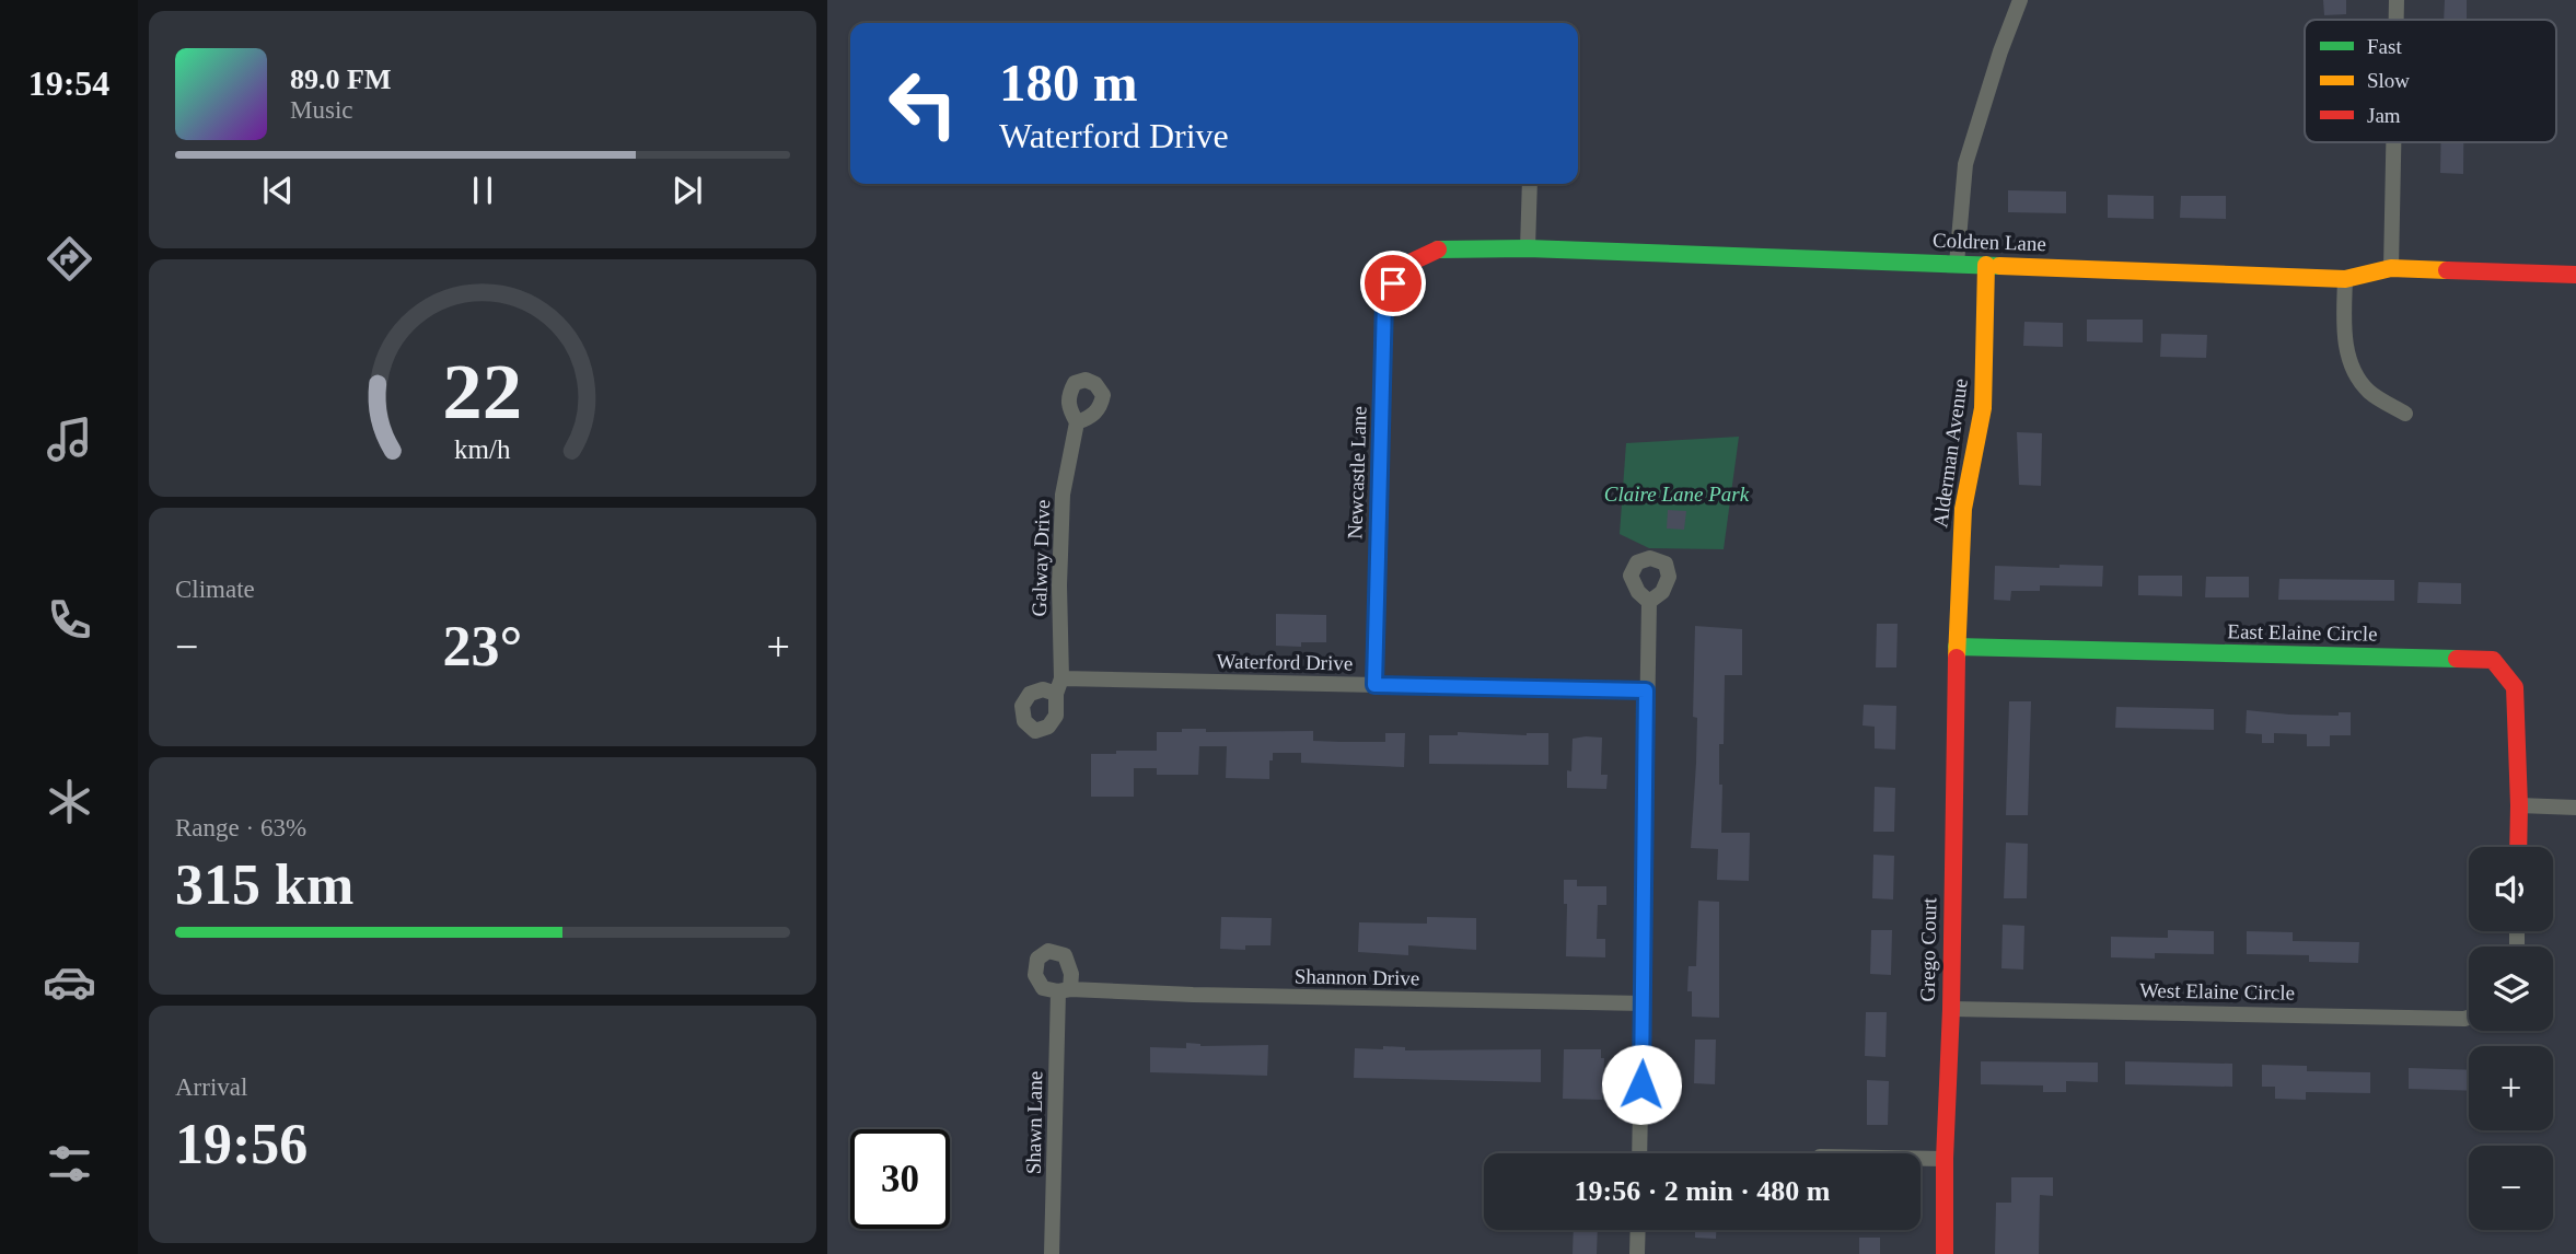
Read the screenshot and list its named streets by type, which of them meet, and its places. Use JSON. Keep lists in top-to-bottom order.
{
  "streets": {
    "street": [
      "Coldren Lane",
      "Alderman Avenue",
      "Newcastle Lane",
      "Galway Drive",
      "East Elaine Circle",
      "Waterford Drive",
      "Grego Court",
      "Shannon Drive",
      "West Elaine Circle",
      "Shawn Lane"
    ]
  },
  "crossings": [
    ["Coldren Lane", "Alderman Avenue"],
    ["Coldren Lane", "Newcastle Lane"],
    ["Alderman Avenue", "East Elaine Circle"],
    ["Alderman Avenue", "Grego Court"],
    ["Newcastle Lane", "Waterford Drive"],
    ["Galway Drive", "Waterford Drive"],
    ["East Elaine Circle", "Grego Court"],
    ["Grego Court", "West Elaine Circle"],
    ["Shannon Drive", "Shawn Lane"]
  ],
  "parks": ["Claire Lane Park"],
  "legend": ["Fast", "Slow", "Jam"],
  "page": {
    "tabs": "19:54",
    "turn": ["180 m", "Waterford Drive"],
    "song": ["89.0 FM", "Music"],
    "tile": [
      "Climate",
      ["Range · 63%", "315 km"],
      ["Arrival", "19:56"]
    ],
    "heat": ["−", "23°", "+"],
    "map_buttons": ["+", "−"],
    "limit": "30",
    "trip": "19:56 · 2 min · 480 m",
    "gauge": ["22", "km/h"]
  }
}
